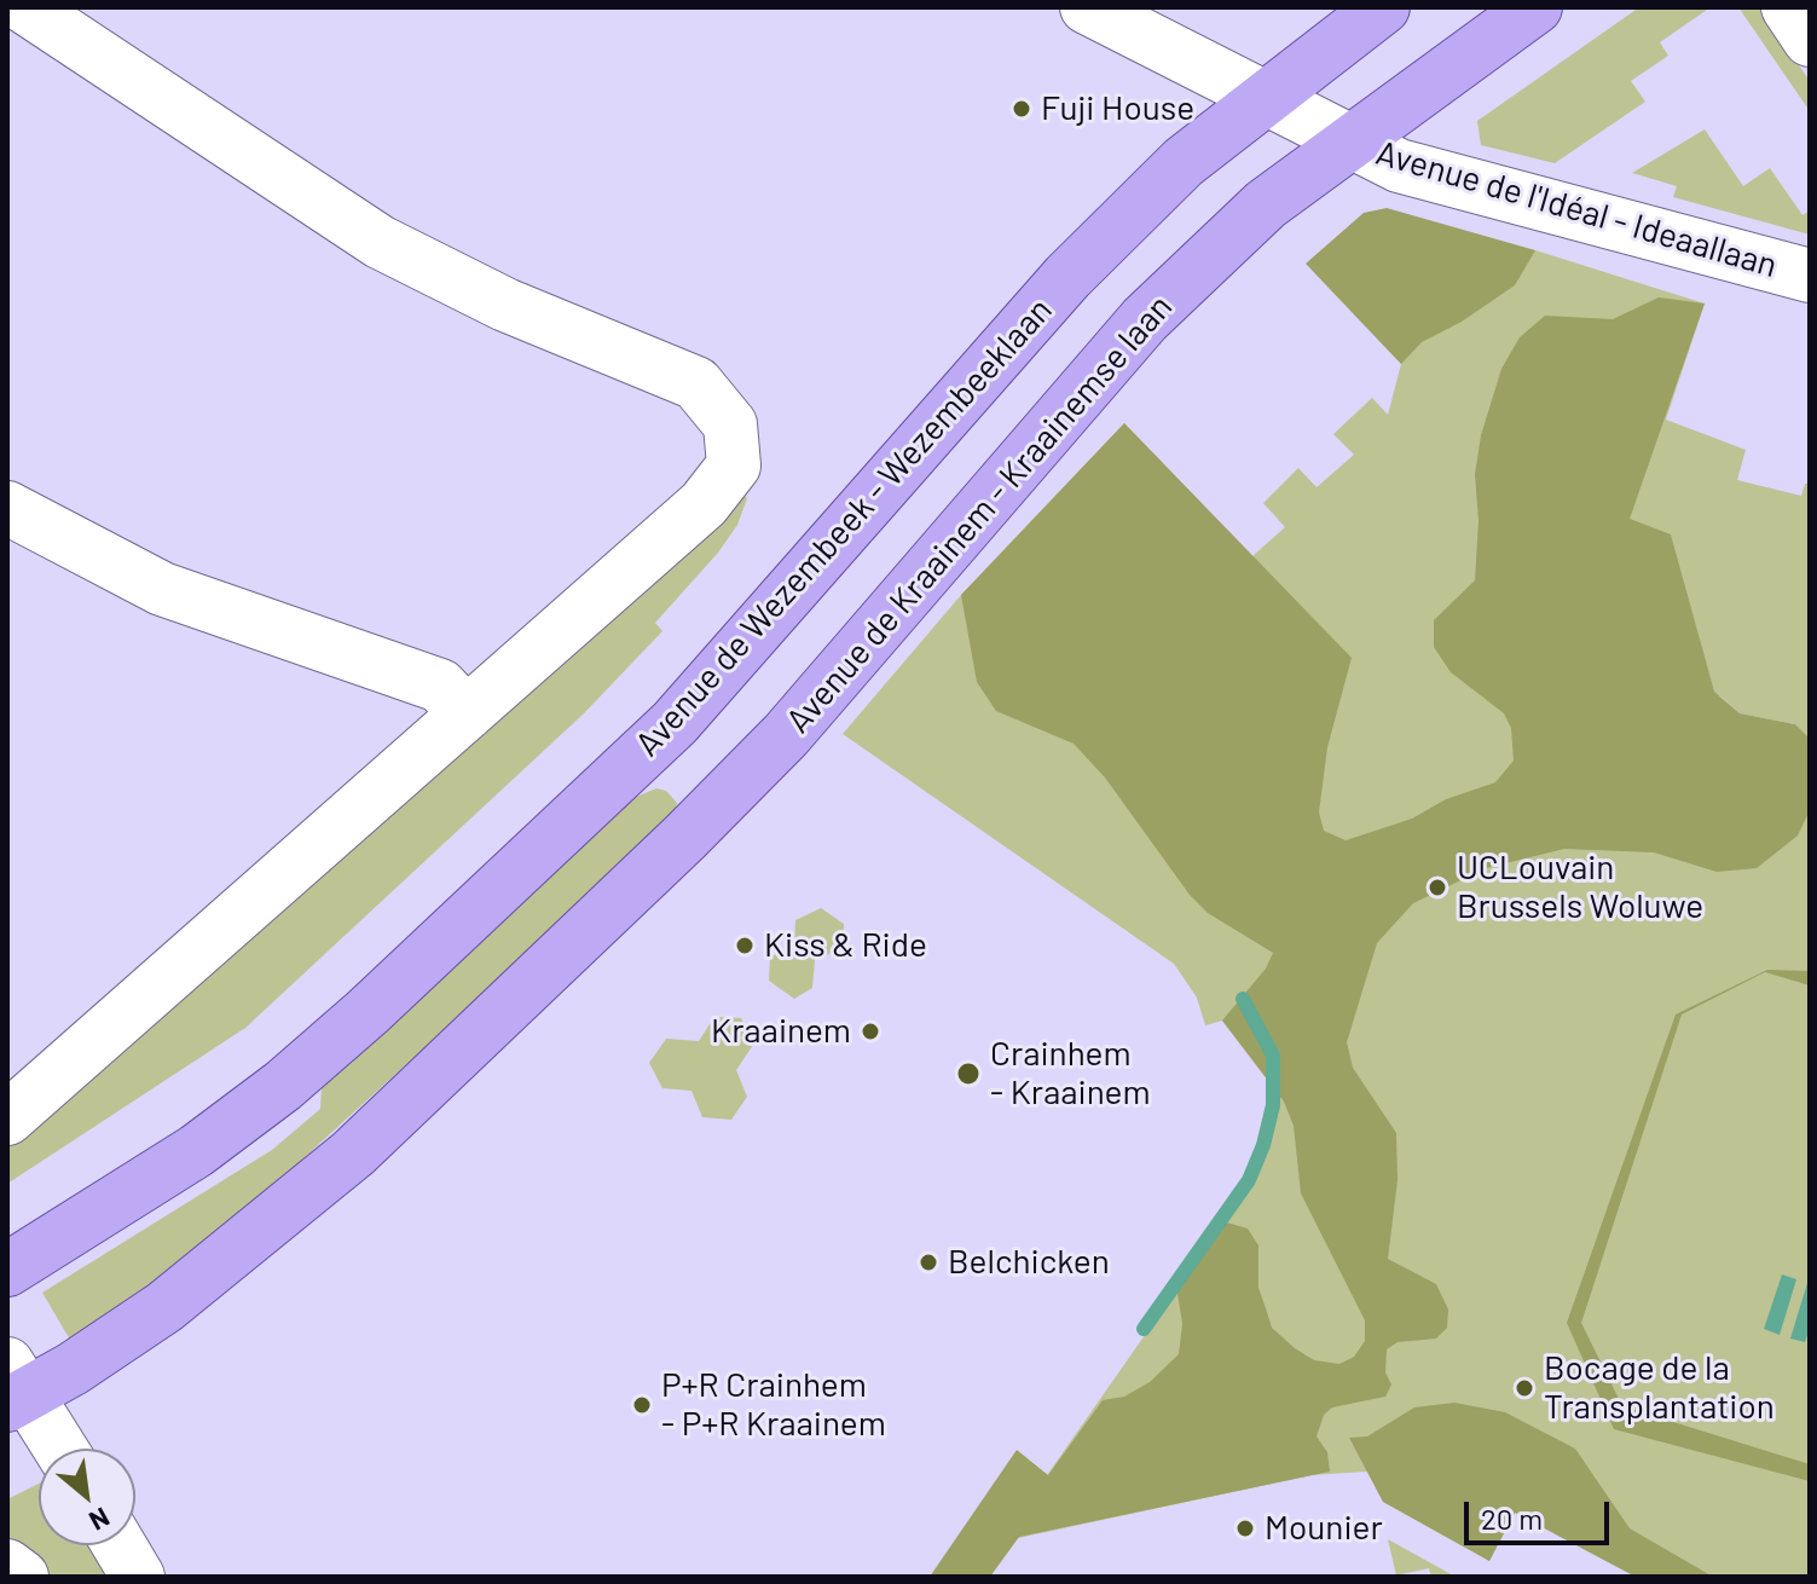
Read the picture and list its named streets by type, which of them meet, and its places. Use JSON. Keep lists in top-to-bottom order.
{
  "streets": {
    "main road": ["Avenue de Kraainem - Kraainemse laan", "Avenue de Wezembeek - Wezembeeklaan"],
    "street": ["Avenue de l'Idéal - Ideaallaan"]
  },
  "crossings": [
    ["Avenue de l'Idéal - Ideaallaan", "Avenue de Kraainem - Kraainemse laan"],
    ["Avenue de l'Idéal - Ideaallaan", "Avenue de Wezembeek - Wezembeeklaan"]
  ],
  "places": [
    "Fuji House",
    "UCLouvain Brussels Woluwe",
    "Kiss & Ride",
    "Kraainem",
    "Crainhem - Kraainem",
    "Belchicken",
    "Bocage de la Transplantation",
    "P+R Crainhem - P+R Kraainem",
    "Mounier"
  ],
  "scale_bar": "20 m",
  "north": "bottom right"
}
